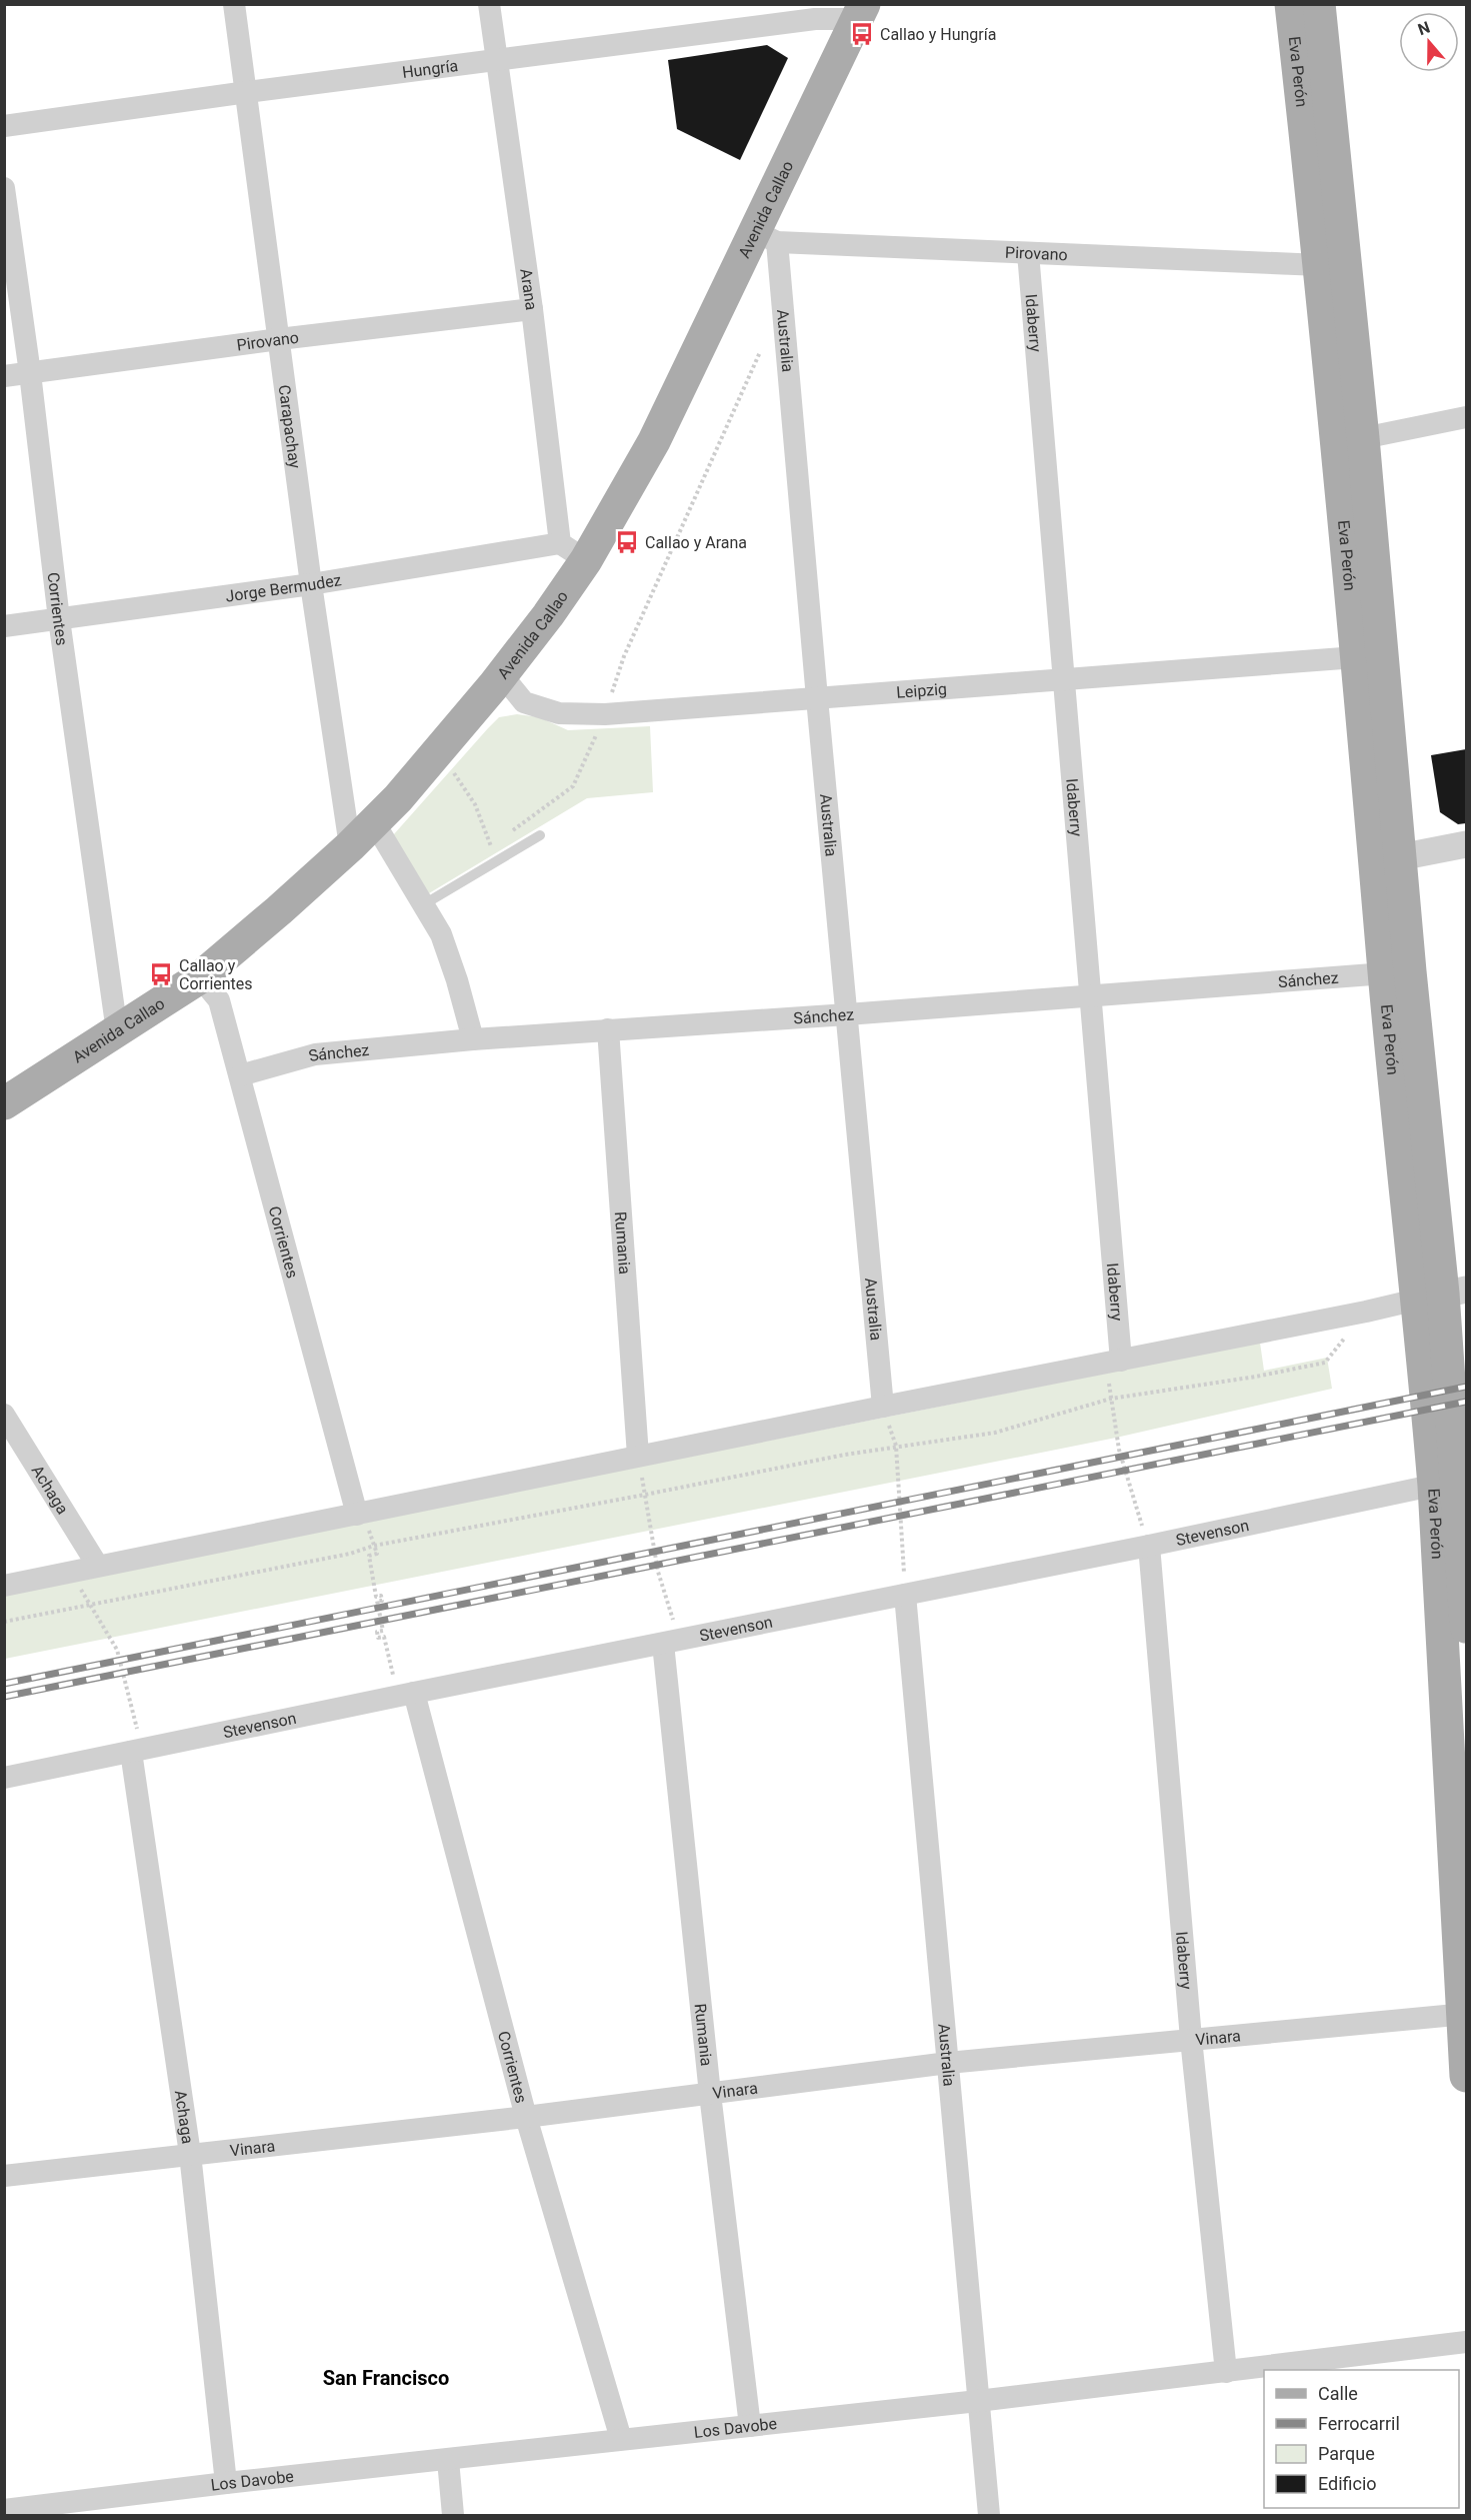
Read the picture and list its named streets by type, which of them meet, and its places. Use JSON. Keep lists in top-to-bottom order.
{
  "streets": {
    "main road": ["Eva Perón", "Avenida Callao"],
    "street": [
      "Hungría",
      "Pirovano",
      "Arana",
      "Idaberry",
      "Australia",
      "Carapachay",
      "Jorge Bermudez",
      "Corrientes",
      "Leipzig",
      "Sánchez",
      "Rumania",
      "Achaga",
      "Stevenson",
      "Vinara",
      "Los Davobe"
    ]
  },
  "crossings": [
    ["Hungría", "Avenida Callao"],
    ["Hungría", "Arana"],
    ["Hungría", "Carapachay"],
    ["Eva Perón", "Pirovano"],
    ["Eva Perón", "Leipzig"],
    ["Eva Perón", "Sánchez"],
    ["Eva Perón", "Stevenson"],
    ["Eva Perón", "Vinara"],
    ["Avenida Callao", "Pirovano"],
    ["Avenida Callao", "Arana"],
    ["Avenida Callao", "Australia"],
    ["Avenida Callao", "Carapachay"],
    ["Avenida Callao", "Jorge Bermudez"],
    ["Avenida Callao", "Corrientes"],
    ["Avenida Callao", "Leipzig"],
    ["Pirovano", "Arana"],
    ["Pirovano", "Idaberry"],
    ["Pirovano", "Australia"],
    ["Pirovano", "Carapachay"],
    ["Pirovano", "Corrientes"],
    ["Arana", "Jorge Bermudez"],
    ["Idaberry", "Leipzig"],
    ["Idaberry", "Sánchez"],
    ["Idaberry", "Stevenson"],
    ["Idaberry", "Vinara"],
    ["Idaberry", "Los Davobe"],
    ["Australia", "Leipzig"],
    ["Australia", "Sánchez"],
    ["Australia", "Stevenson"],
    ["Australia", "Vinara"],
    ["Australia", "Los Davobe"],
    ["Carapachay", "Jorge Bermudez"],
    ["Jorge Bermudez", "Corrientes"],
    ["Corrientes", "Sánchez"],
    ["Corrientes", "Stevenson"],
    ["Corrientes", "Vinara"],
    ["Corrientes", "Los Davobe"],
    ["Sánchez", "Rumania"],
    ["Rumania", "Stevenson"],
    ["Rumania", "Vinara"],
    ["Rumania", "Los Davobe"],
    ["Achaga", "Stevenson"],
    ["Achaga", "Vinara"],
    ["Achaga", "Los Davobe"]
  ],
  "districts": ["San Francisco"],
  "places": {
    "bus stop": ["Callao y Hungría", "Callao y Arana", "Callao y Corrientes"]
  },
  "legend": [
    "Calle",
    "Ferrocarril",
    "Parque",
    "Edificio"
  ],
  "north": "top"
}
